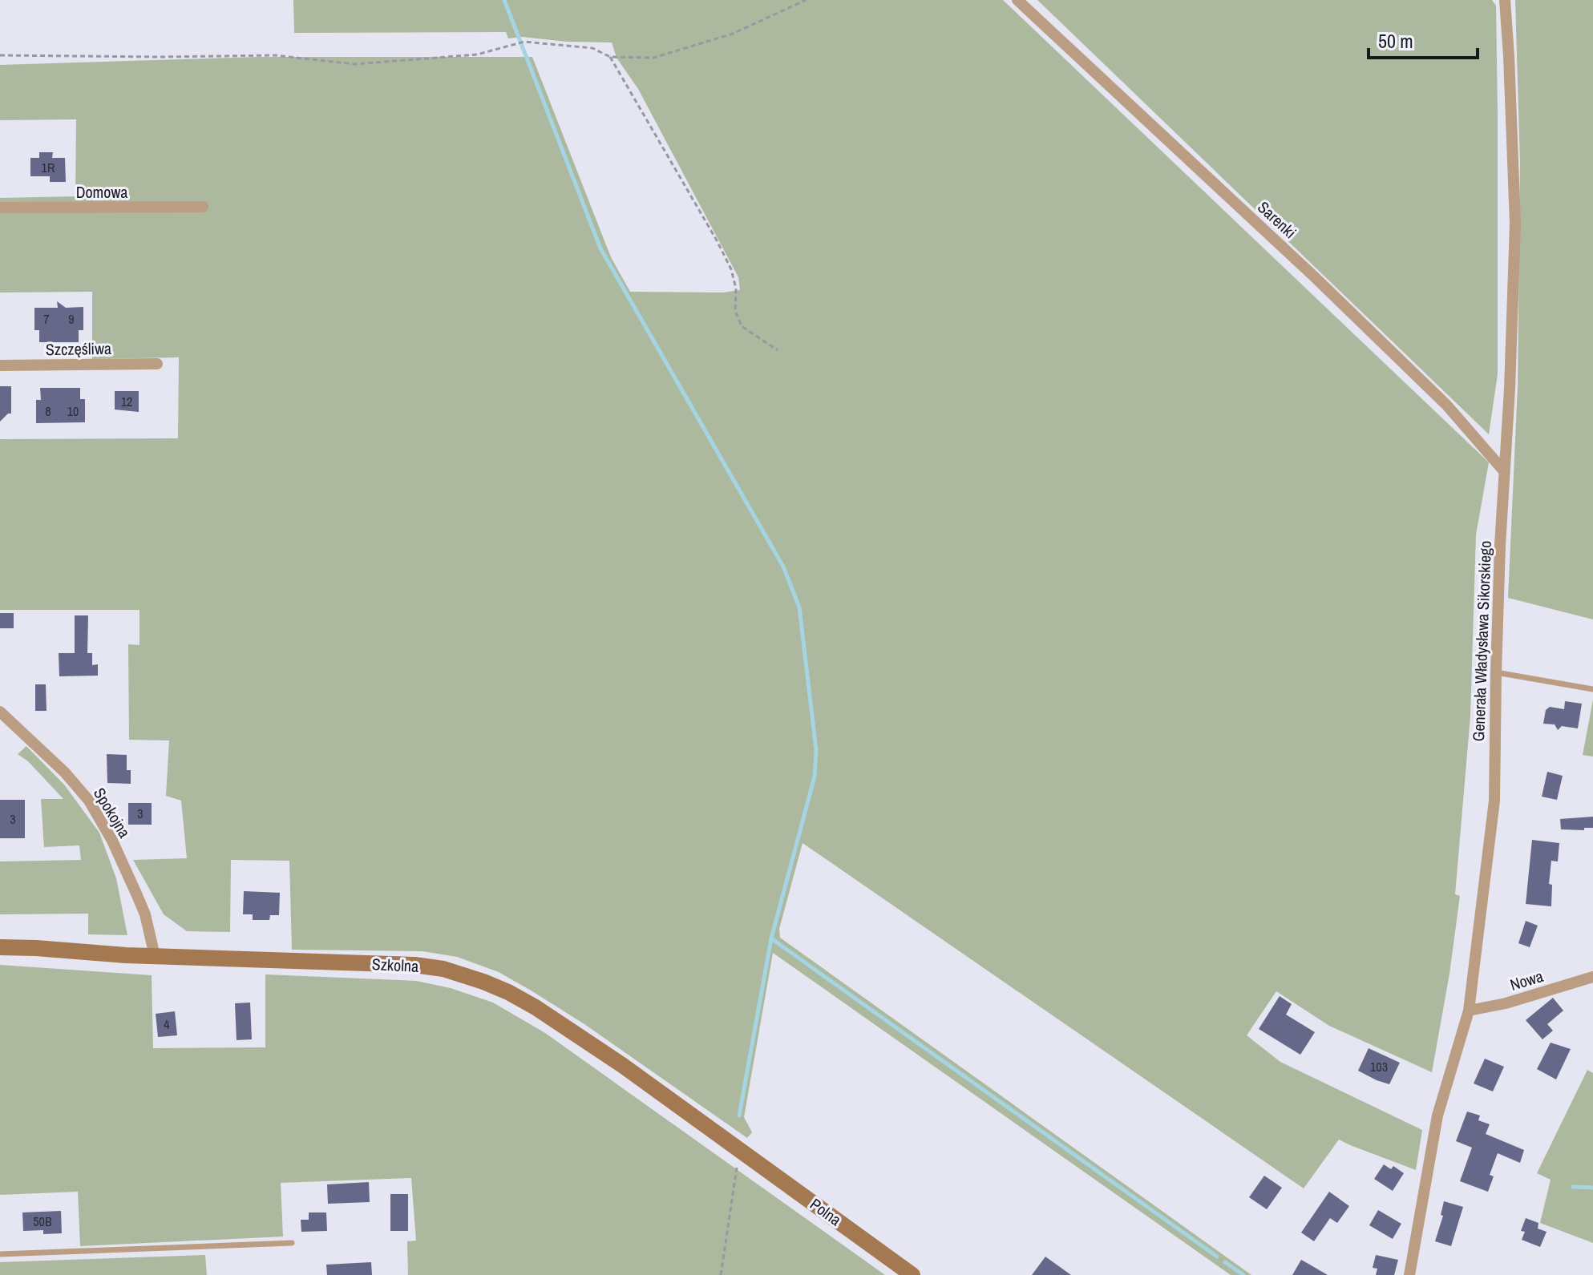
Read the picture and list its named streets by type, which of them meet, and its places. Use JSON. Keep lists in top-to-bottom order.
{
  "streets": {
    "street": [
      "Domowa",
      "Sarenki",
      "Szczęśliwa",
      "Generała Władysława Sikorskiego",
      "Spokojna",
      "Szkolna",
      "Nowa",
      "Polna"
    ]
  },
  "crossings": [
    ["Sarenki", "Generała Władysława Sikorskiego"],
    ["Generała Władysława Sikorskiego", "Nowa"],
    ["Spokojna", "Szkolna"],
    ["Szkolna", "Polna"]
  ],
  "house_numbers": [
    "1R",
    "7",
    "9",
    "12",
    "8",
    "10",
    "3",
    "3",
    "4",
    "103",
    "50B"
  ],
  "scale_bar": "50 m"
}
